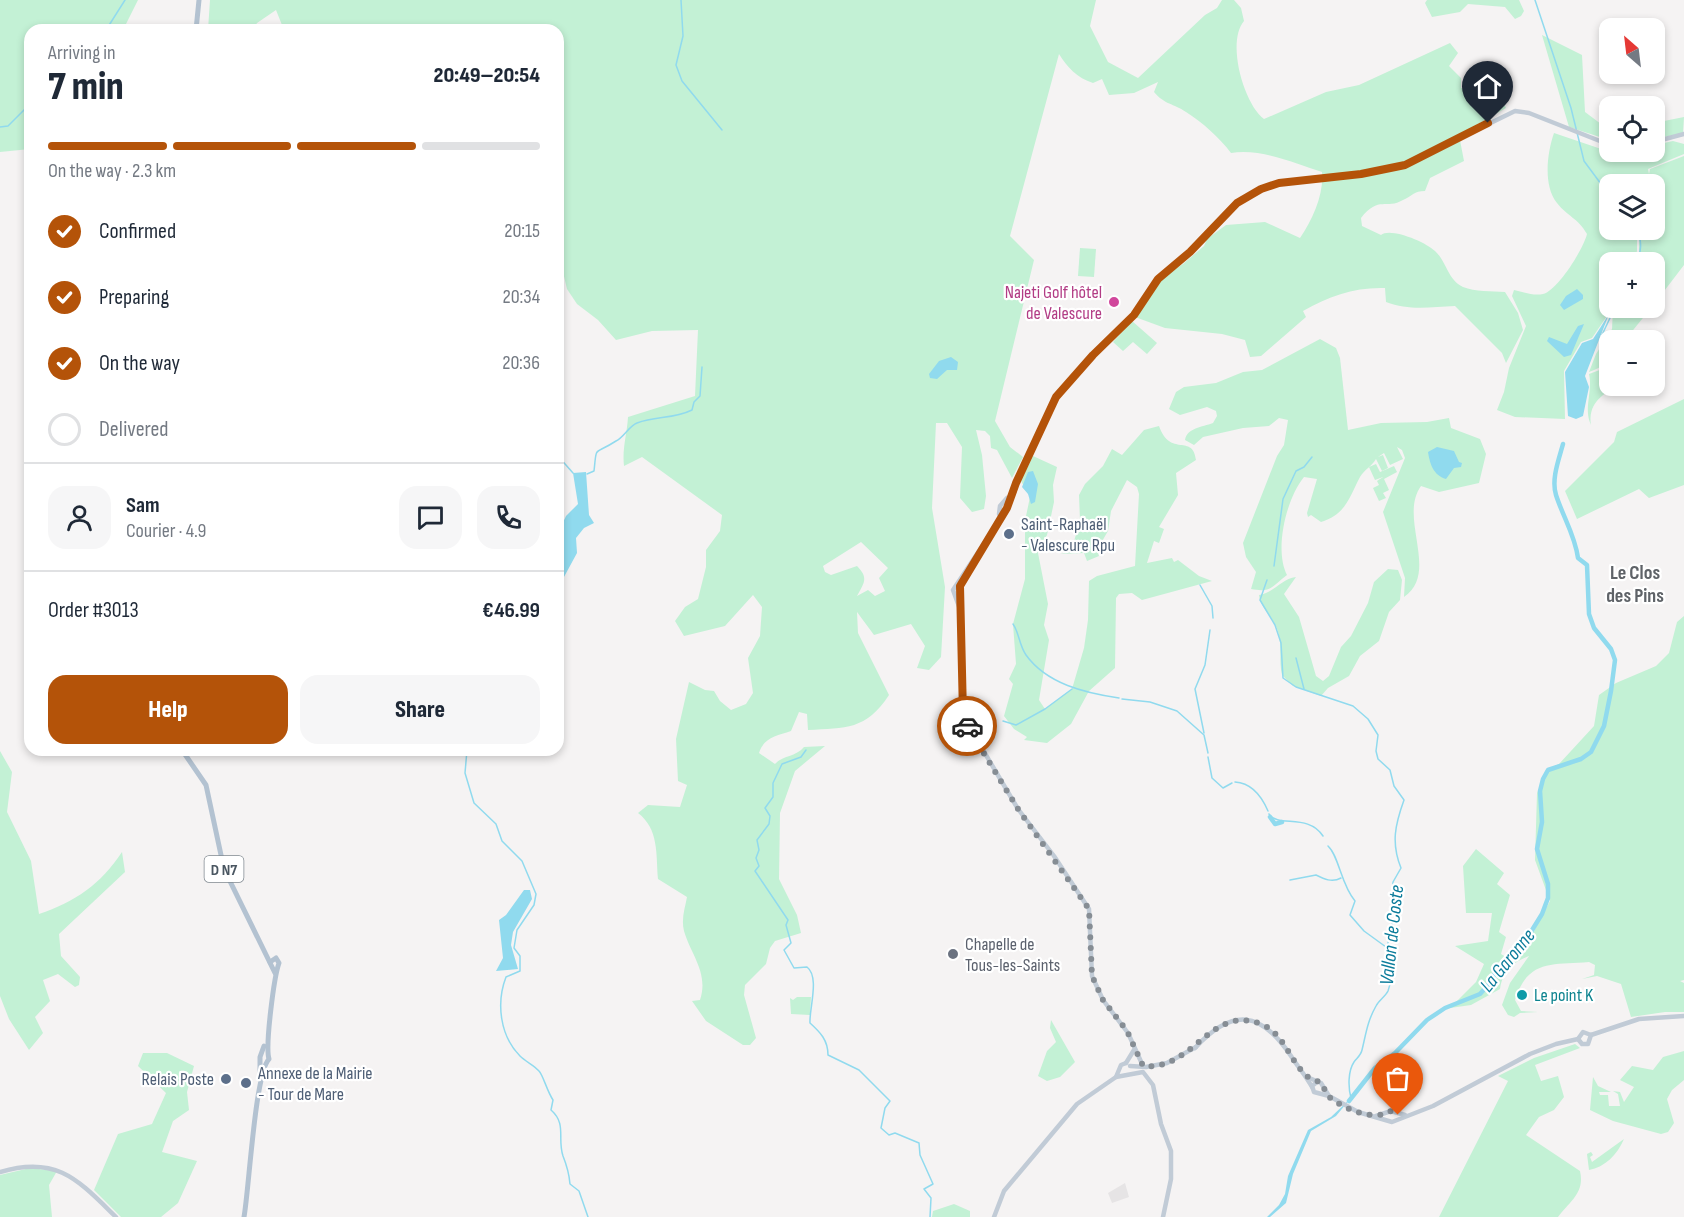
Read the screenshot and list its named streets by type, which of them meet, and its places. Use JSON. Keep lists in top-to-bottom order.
{
  "streets": {
    "main road": ["D N7"]
  },
  "districts": ["Le Clos des Pins"],
  "water": ["Vallon de Coste", "La Garonne"],
  "places": [
    "Najeti Golf hôtel de Valescure",
    "Saint-Raphaël - Valescure Rpu",
    "Chapelle de Tous-les-Saints",
    "Le point K",
    "Relais Poste",
    "Annexe de la Mairie - Tour de Mare"
  ],
  "north": "top left",
  "page": {
    "map_buttons": ["+", "−"],
    "heading": ["7 min", "Arriving in", "20:49–20:54"],
    "panel": [
      "Sam",
      "Courier · 4.9",
      "Order #3013",
      "€46.99"
    ],
    "bar": "On the way · 2.3 km",
    "list": [
      ["Confirmed", "20:15"],
      ["Preparing", "20:34"],
      ["On the way", "20:36"],
      "Delivered"
    ],
    "buttons": ["Help", "Share"]
  }
}
